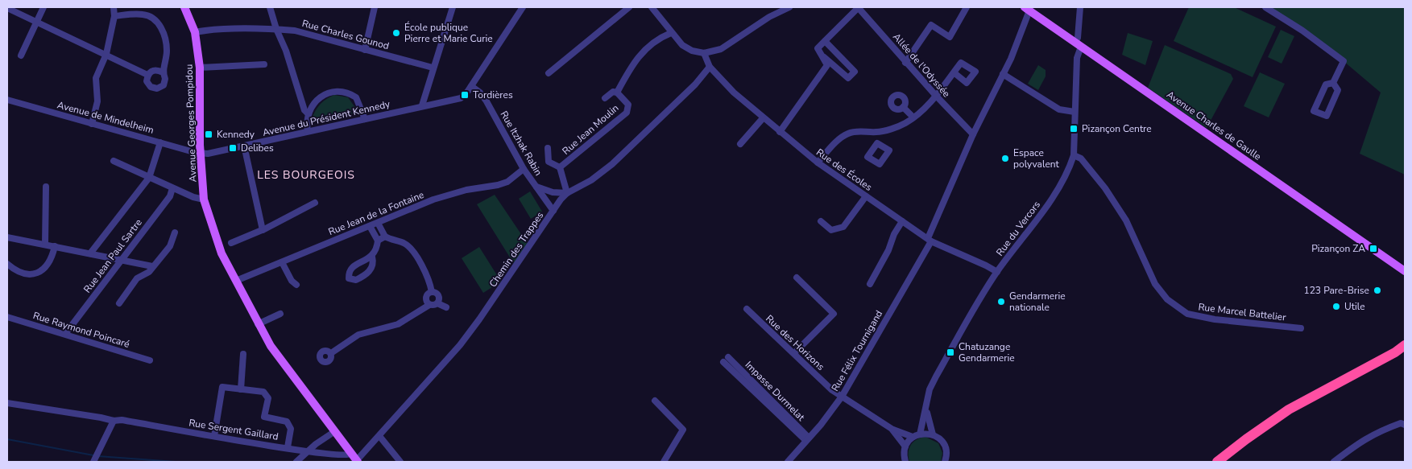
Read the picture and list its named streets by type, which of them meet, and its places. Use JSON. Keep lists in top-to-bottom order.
{
  "streets": {
    "main road": ["Avenue Georges Pompidou", "Avenue Charles de Gaulle"],
    "street": [
      "Rue Charles Gounod",
      "Allée de l'Odyssée",
      "Avenue de Mindelheim",
      "Avenue du Président Kennedy",
      "Rue Jean Moulin",
      "Rue Itzhak Rabin",
      "Rue des Écoles",
      "Rue Jean de la Fontaine",
      "Rue du Vercors",
      "Chemin des Trappes",
      "Rue Jean Paul Sartre",
      "Rue Marcel Battelier",
      "Rue Raymond Poincaré",
      "Rue des Horizons",
      "Rue Félix Tournigand",
      "Impasse Durmelat",
      "Rue Sergent Gaillard"
    ]
  },
  "crossings": [
    ["Rue Charles Gounod", "Avenue Georges Pompidou"],
    ["Allée de l'Odyssée", "Rue Félix Tournigand"],
    ["Avenue de Mindelheim", "Avenue du Président Kennedy"],
    ["Avenue de Mindelheim", "Avenue Georges Pompidou"],
    ["Avenue du Président Kennedy", "Avenue Georges Pompidou"],
    ["Avenue du Président Kennedy", "Rue Itzhak Rabin"],
    ["Avenue Georges Pompidou", "Rue Jean de la Fontaine"],
    ["Avenue Georges Pompidou", "Chemin des Trappes"],
    ["Avenue Georges Pompidou", "Rue Sergent Gaillard"],
    ["Avenue Charles de Gaulle", "Rue du Vercors"],
    ["Avenue Charles de Gaulle", "Rue Félix Tournigand"],
    ["Rue Itzhak Rabin", "Rue Jean de la Fontaine"],
    ["Rue Itzhak Rabin", "Chemin des Trappes"],
    ["Rue des Écoles", "Rue du Vercors"],
    ["Rue des Écoles", "Chemin des Trappes"],
    ["Rue des Écoles", "Rue Félix Tournigand"],
    ["Rue du Vercors", "Rue Marcel Battelier"],
    ["Chemin des Trappes", "Rue Sergent Gaillard"],
    ["Rue Jean Paul Sartre", "Rue Raymond Poincaré"],
    ["Rue des Horizons", "Rue Félix Tournigand"],
    ["Rue Félix Tournigand", "Impasse Durmelat"]
  ],
  "districts": ["LES BOURGEOIS"],
  "places": {
    "other": [
      "École publique Pierre et Marie Curie",
      "Espace polyvalent",
      "123 Pare-Brise",
      "Gendarmerie nationale",
      "Utile"
    ],
    "transit": [
      "Tordières",
      "Pizançon Centre",
      "Kennedy",
      "Delibes",
      "Pizançon ZA",
      "Chatuzange Gendarmerie"
    ]
  }
}
